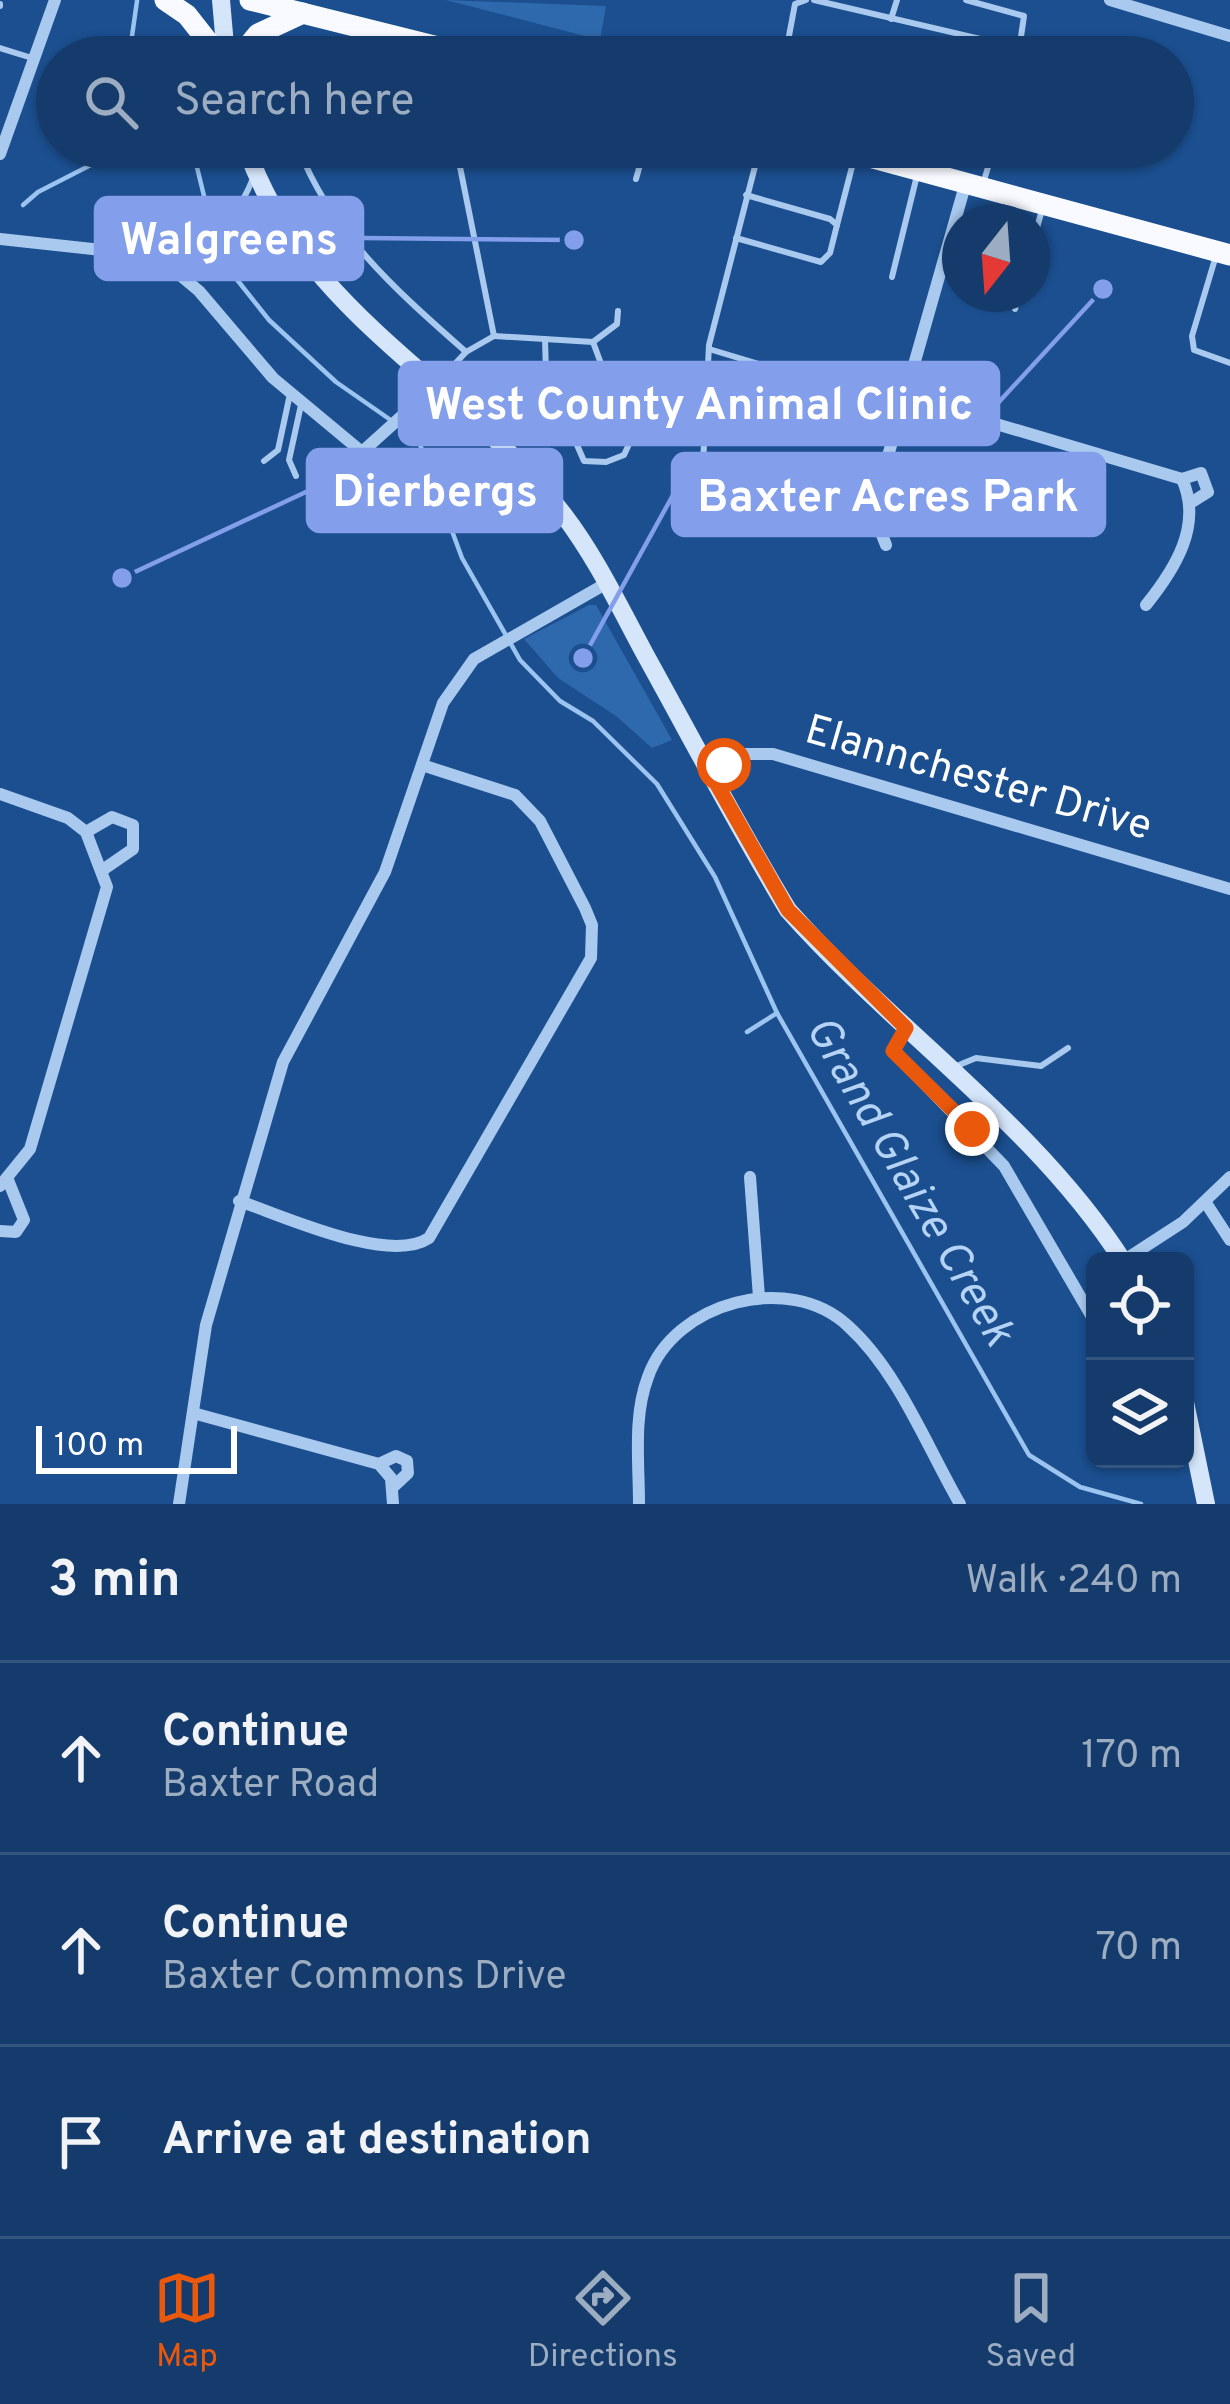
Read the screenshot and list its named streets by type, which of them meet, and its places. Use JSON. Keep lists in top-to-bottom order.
{
  "streets": {
    "street": ["Elannchester Drive"]
  },
  "water": ["Grand Glaize Creek"],
  "places": [
    "Walgreens",
    "West County Animal Clinic",
    "Dierbergs",
    "Baxter Acres Park"
  ],
  "scale_bar": "100 m",
  "north": "bottom",
  "page": {
    "search": "Search here",
    "scale": "100 m",
    "heading": ["3 min", "Walk · 240 m"],
    "list": [
      ["Continue", "Baxter Road", "170 m"],
      ["Continue", "Baxter Commons Drive", "70 m"],
      "Arrive at destination"
    ],
    "nav": ["Map", "Directions", "Saved"]
  }
}
